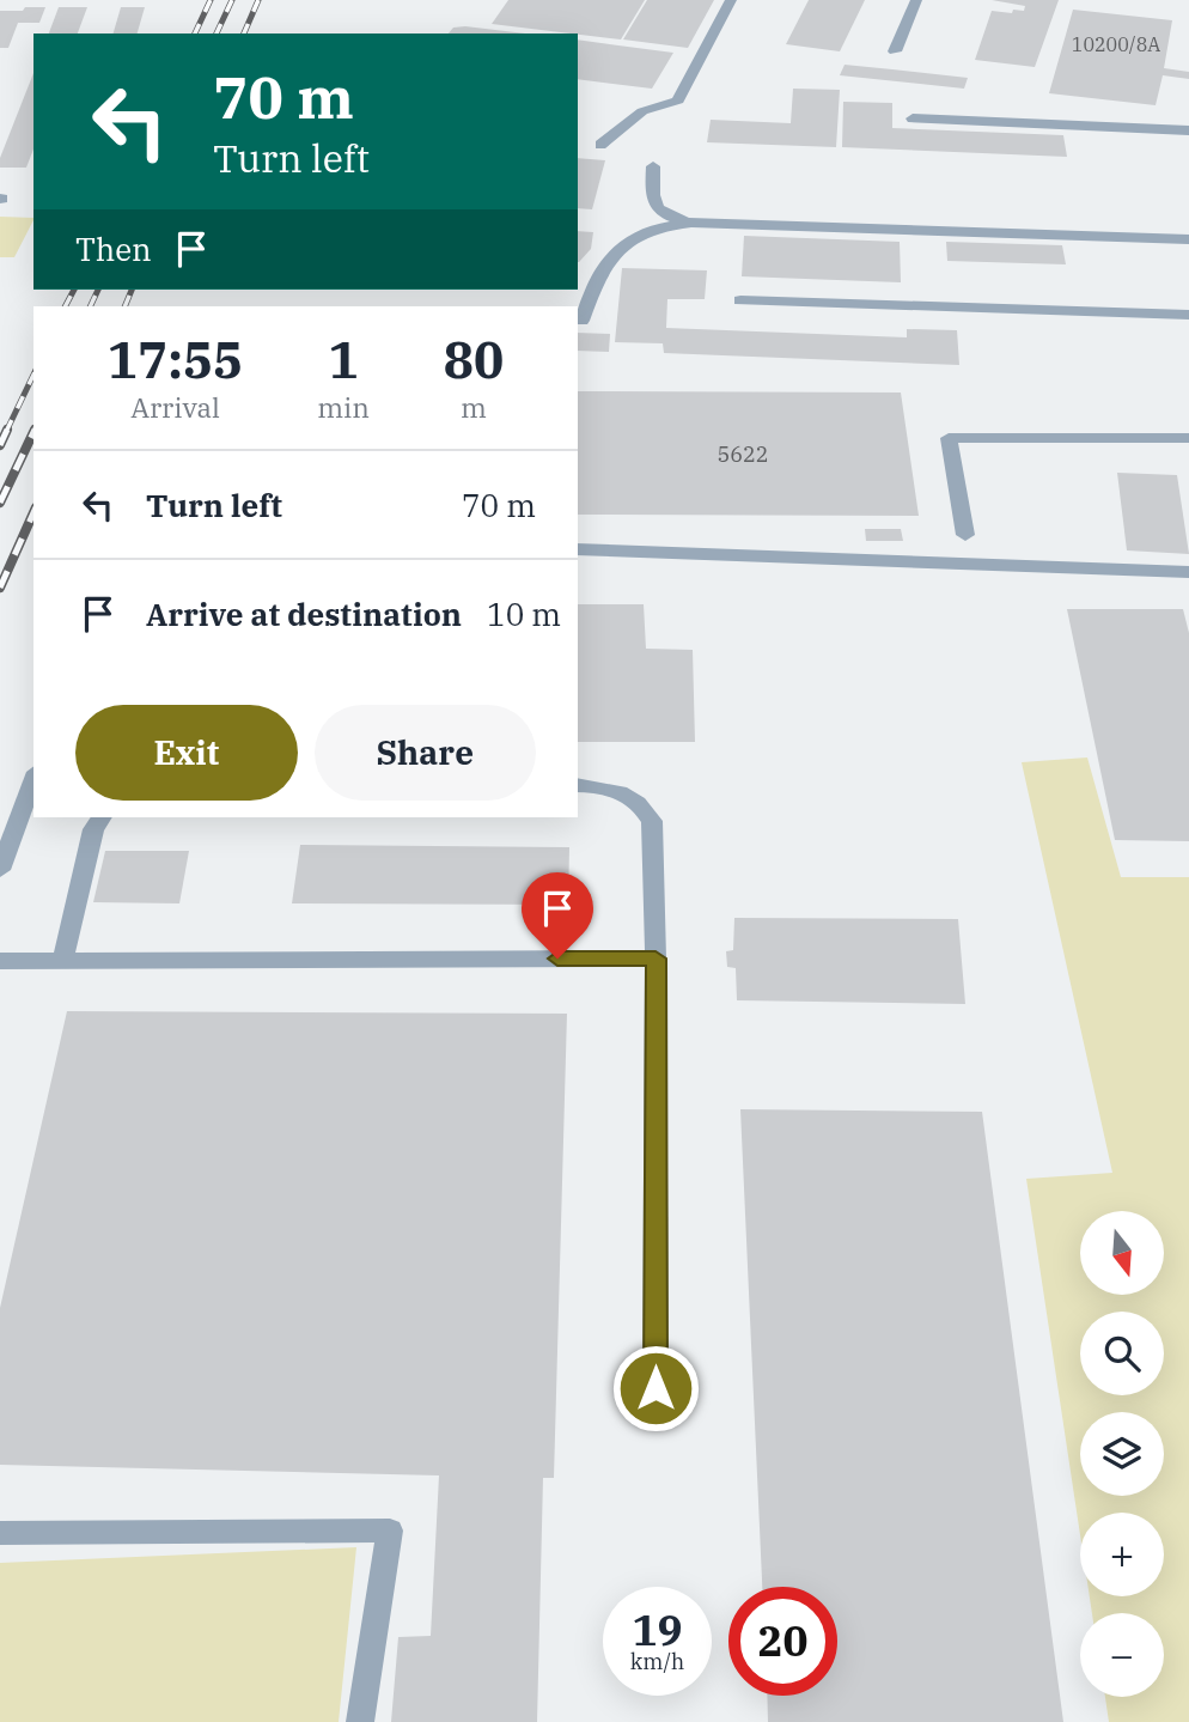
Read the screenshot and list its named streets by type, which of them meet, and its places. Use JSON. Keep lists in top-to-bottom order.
{
  "house_numbers": ["10200/8A", "5622"],
  "north": "bottom",
  "page": {
    "turn": ["70 m", "Turn left"],
    "then": "Then",
    "eta": [
      "17:55",
      "Arrival",
      "1",
      "min",
      "80",
      "m"
    ],
    "list": [
      {
        "name": "Turn left",
        "value": "70 m"
      },
      {
        "name": "Arrive at destination",
        "value": "10 m"
      }
    ],
    "buttons": ["Exit", "Share"],
    "map_buttons": ["+", "−"],
    "speed": "19 km/h",
    "limit": "20"
  }
}
